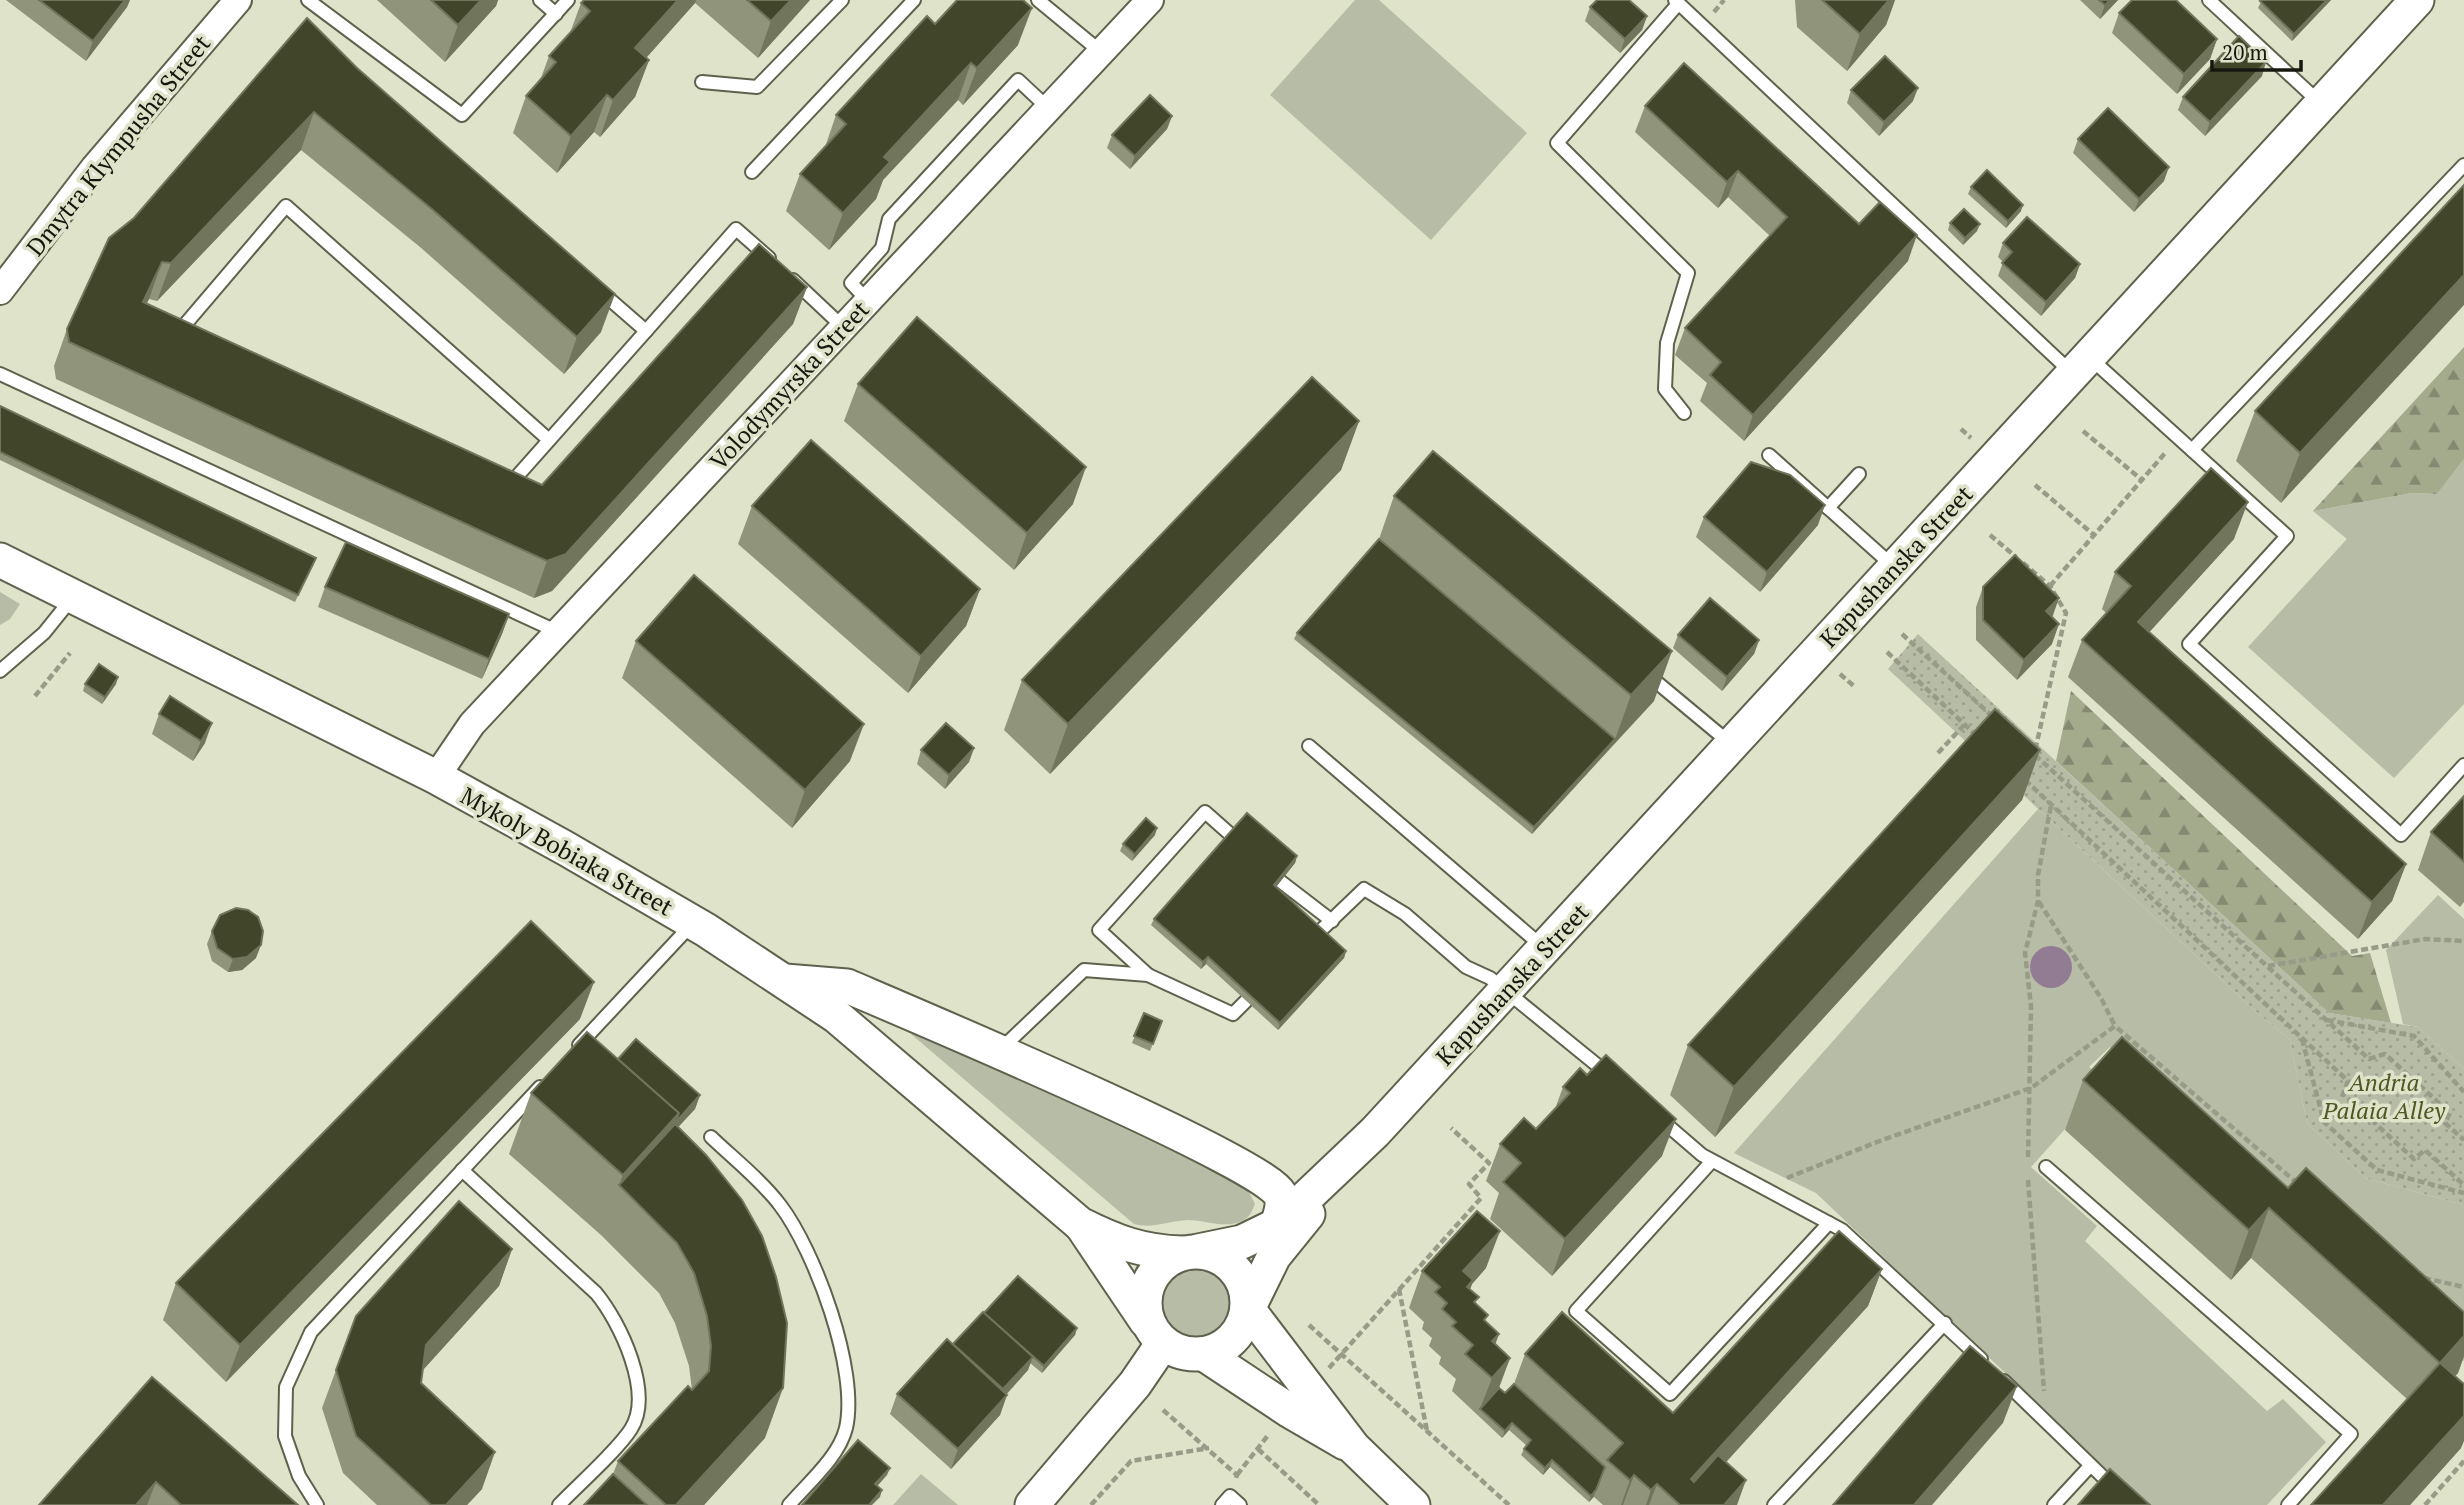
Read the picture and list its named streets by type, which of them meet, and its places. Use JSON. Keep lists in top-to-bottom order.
{
  "streets": {
    "street": [
      "Dmytra Klympusha Street",
      "Volodymyrska Street",
      "Kapushanska Street",
      "Mykoly Bobiaka Street"
    ]
  },
  "crossings": [
    ["Volodymyrska Street", "Mykoly Bobiaka Street"],
    ["Kapushanska Street", "Mykoly Bobiaka Street"]
  ],
  "parks": ["Andria Palaia Alley"],
  "scale_bar": "20 m"
}
